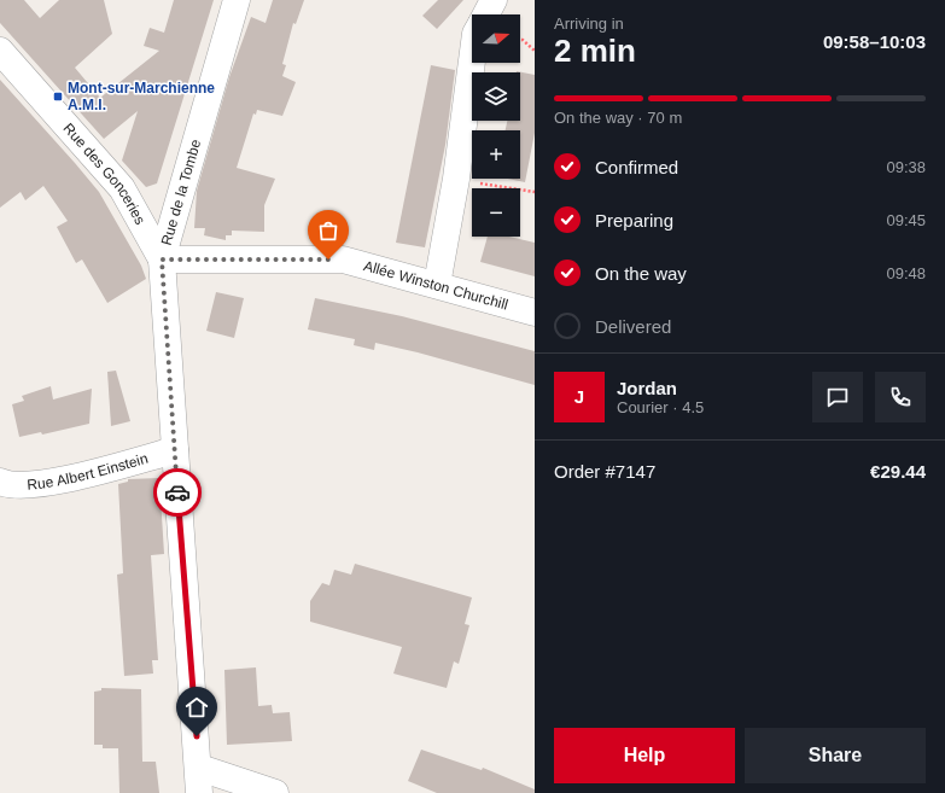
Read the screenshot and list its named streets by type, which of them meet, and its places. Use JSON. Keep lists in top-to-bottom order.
{
  "streets": {
    "street": [
      "Rue des Gonceries",
      "Rue de la Tombe",
      "Allée Winston Churchill",
      "Rue Albert Einstein"
    ]
  },
  "crossings": [
    ["Rue des Gonceries", "Rue de la Tombe"],
    ["Rue des Gonceries", "Allée Winston Churchill"],
    ["Rue de la Tombe", "Allée Winston Churchill"],
    ["Rue de la Tombe", "Rue Albert Einstein"]
  ],
  "places": {
    "transit": ["Mont-sur-Marchienne A.M.I."]
  },
  "north": "right",
  "page": {
    "heading": ["2 min", "Arriving in", "09:58–10:03"],
    "panel": [
      "Jordan",
      "Courier · 4.5",
      "Order #7147",
      "€29.44"
    ],
    "map_buttons": ["+", "−"],
    "bar": "On the way · 70 m",
    "list": [
      ["Confirmed", "09:38"],
      ["Preparing", "09:45"],
      ["On the way", "09:48"],
      "Delivered"
    ],
    "round": "J",
    "buttons": ["Help", "Share"]
  }
}
